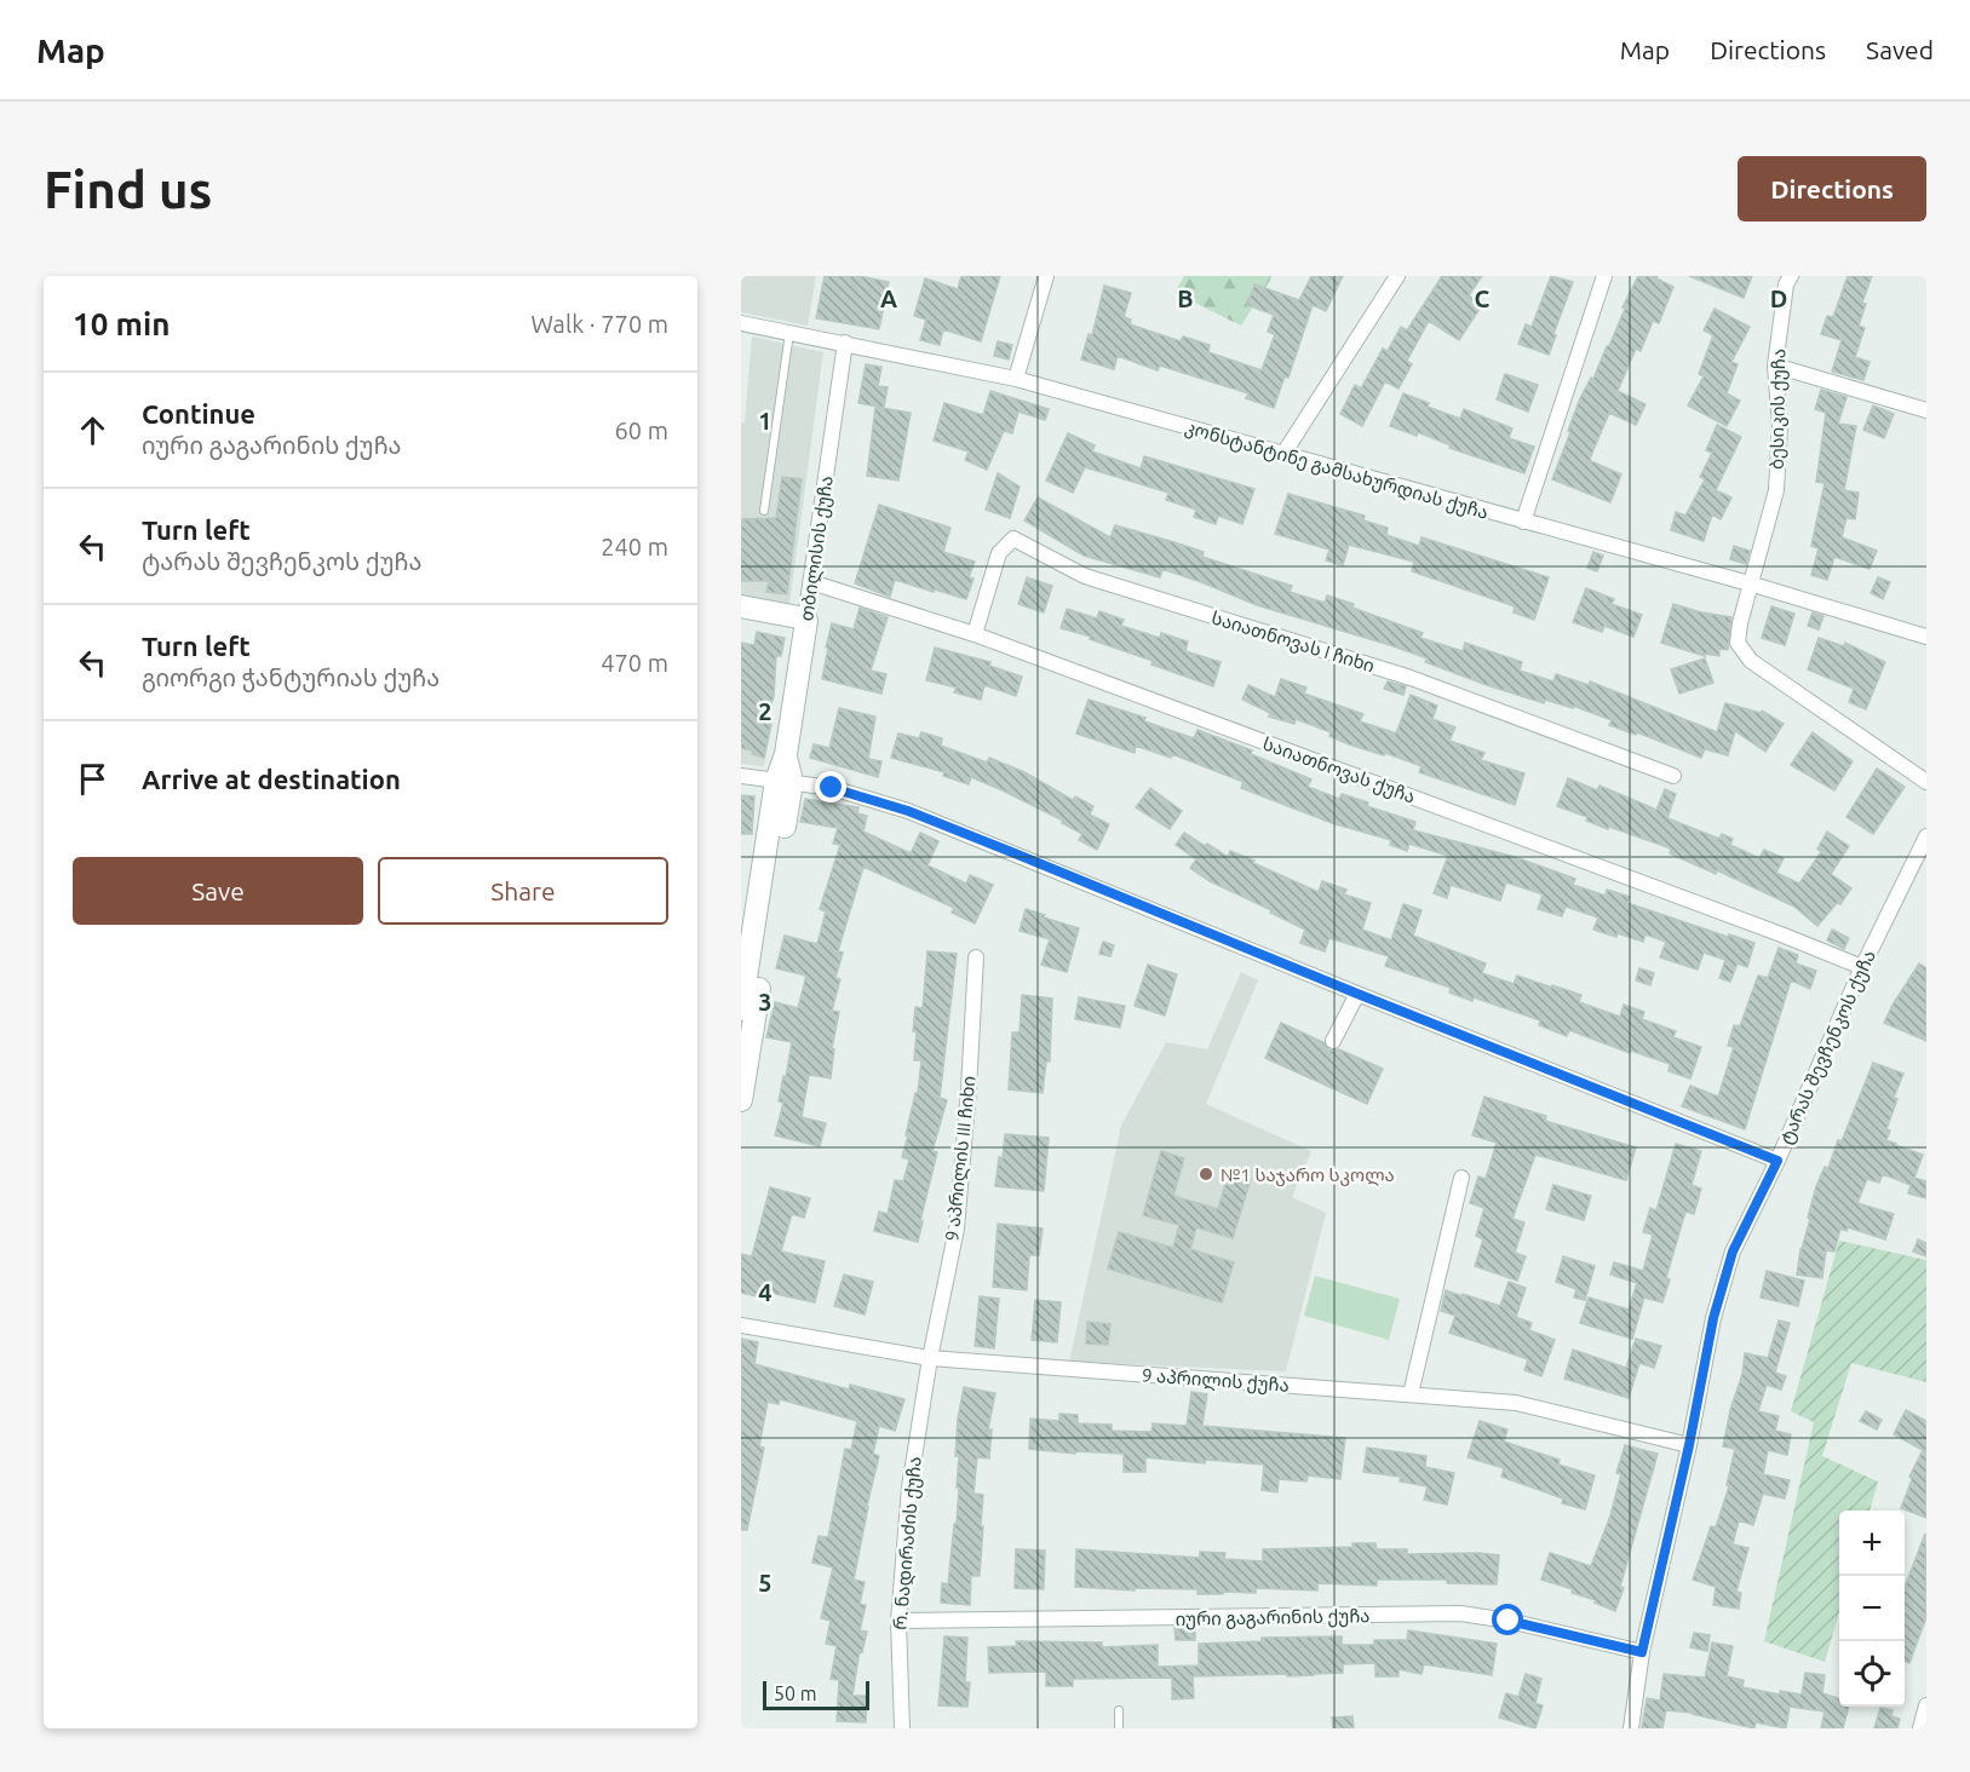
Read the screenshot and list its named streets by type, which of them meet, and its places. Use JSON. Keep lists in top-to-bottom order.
{
  "streets": {
    "street": [
      "ბესიკის ქუჩა",
      "კონსტანტინე გამსახურდიას ქუჩა",
      "თბილისის ქუჩა",
      "საიათნოვას I ჩიხი",
      "საიათნოვას ქუჩა",
      "ტარას შევჩენკოს ქუჩა",
      "9 აპრილის III ჩიხი",
      "9 აპრილის ქუჩა",
      "რ. ნადირაძის ქუჩა",
      "იური გაგარინის ქუჩა"
    ]
  },
  "crossings": [
    ["ბესიკის ქუჩა", "კონსტანტინე გამსახურდიას ქუჩა"],
    ["კონსტანტინე გამსახურდიას ქუჩა", "თბილისის ქუჩა"],
    ["თბილისის ქუჩა", "საიათნოვას ქუჩა"],
    ["საიათნოვას I ჩიხი", "საიათნოვას ქუჩა"],
    ["საიათნოვას ქუჩა", "ტარას შევჩენკოს ქუჩა"],
    ["ტარას შევჩენკოს ქუჩა", "9 აპრილის ქუჩა"],
    ["ტარას შევჩენკოს ქუჩა", "იური გაგარინის ქუჩა"],
    ["9 აპრილის III ჩიხი", "9 აპრილის ქუჩა"],
    ["9 აპრილის III ჩიხი", "რ. ნადირაძის ქუჩა"],
    ["9 აპრილის ქუჩა", "რ. ნადირაძის ქუჩა"],
    ["რ. ნადირაძის ქუჩა", "იური გაგარინის ქუჩა"]
  ],
  "places": ["№1 საჯარო სკოლა"],
  "scale_bar": "50 m",
  "page": {
    "header": "Map",
    "nav": ["Map", "Directions", "Saved"],
    "buttons": [
      "Directions",
      ["Save", "Share"]
    ],
    "title": "Find us",
    "heading": ["10 min", "Walk · 770 m"],
    "list": [
      ["Continue", "იური გაგარინის ქუჩა", "60 m"],
      ["Turn left", "ტარას შევჩენკოს ქუჩა", "240 m"],
      ["Turn left", "გიორგი ჭანტურიას ქუჩა", "470 m"],
      "Arrive at destination"
    ],
    "map_buttons": ["+", "−"],
    "scale": "50 m"
  },
  "grid": {
    "columns": [
      "A",
      "B",
      "C",
      "D"
    ],
    "rows": [
      "1",
      "2",
      "3",
      "4",
      "5"
    ]
  }
}
